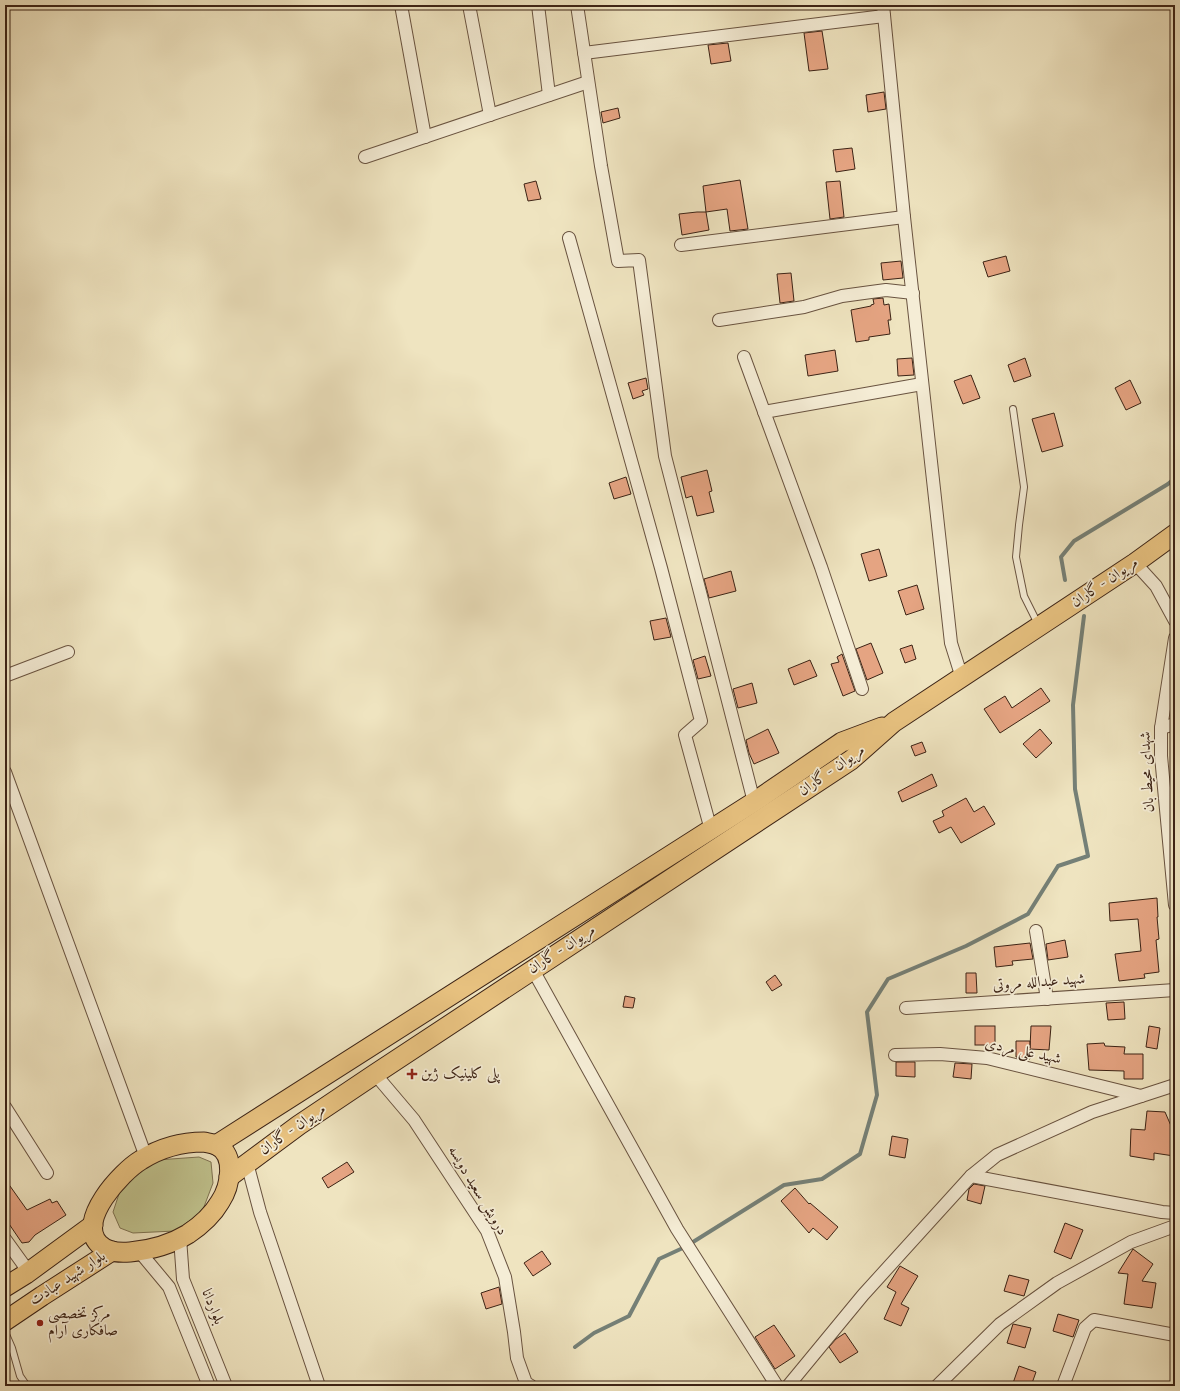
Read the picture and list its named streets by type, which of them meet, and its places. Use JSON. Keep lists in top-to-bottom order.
{
  "streets": {
    "main road": ["مریوان - گاران", "بلوار شهید عبادت"],
    "street": [
      "شهدای محیط بان",
      "شهید عبدالله مروتی",
      "شهید علی مردی",
      "درویش سعید دویسه",
      "بلواردانا"
    ]
  },
  "crossings": [
    ["مریوان - گاران", "درویش سعید دویسه"],
    ["مریوان - گاران", "بلوار شهید عبادت"],
    ["مریوان - گاران", "بلواردانا"],
    ["بلوار شهید عبادت", "بلواردانا"]
  ],
  "places": {
    "health": ["پلی کلینیک ژین"],
    "other": ["مرکز تخصصی صافکاری آرام"]
  }
}
